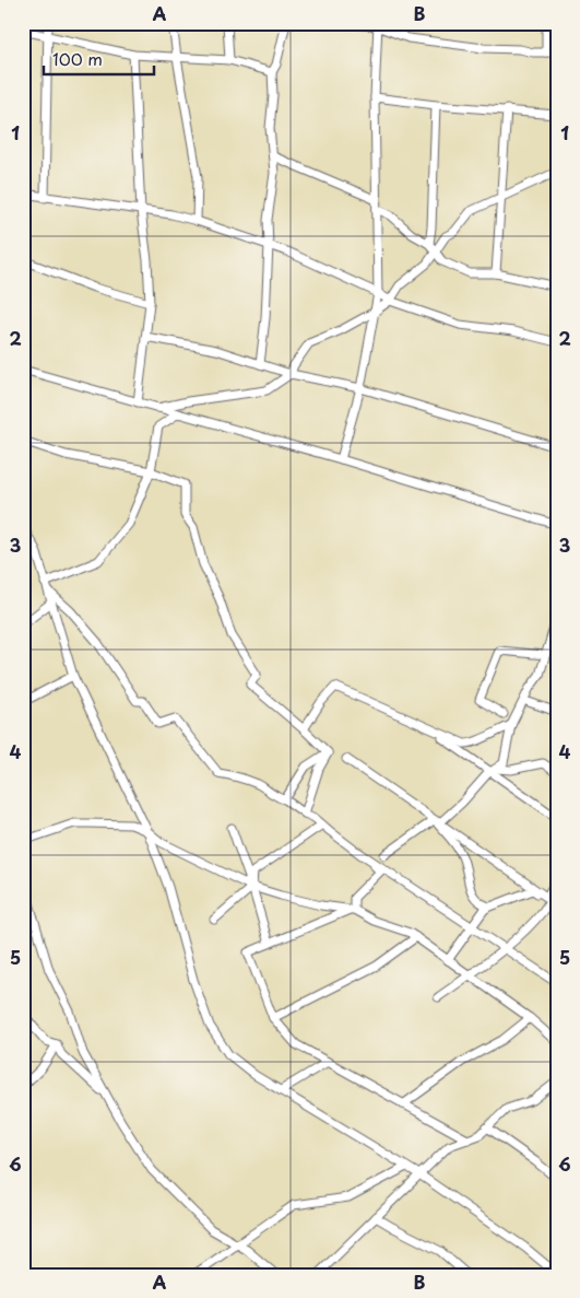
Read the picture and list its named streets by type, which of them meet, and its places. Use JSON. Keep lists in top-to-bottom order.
{
  "scale_bar": "100 m",
  "grid": {
    "columns": ["A", "B"],
    "rows": [
      "1",
      "2",
      "3",
      "4",
      "5",
      "6"
    ]
  }
}
